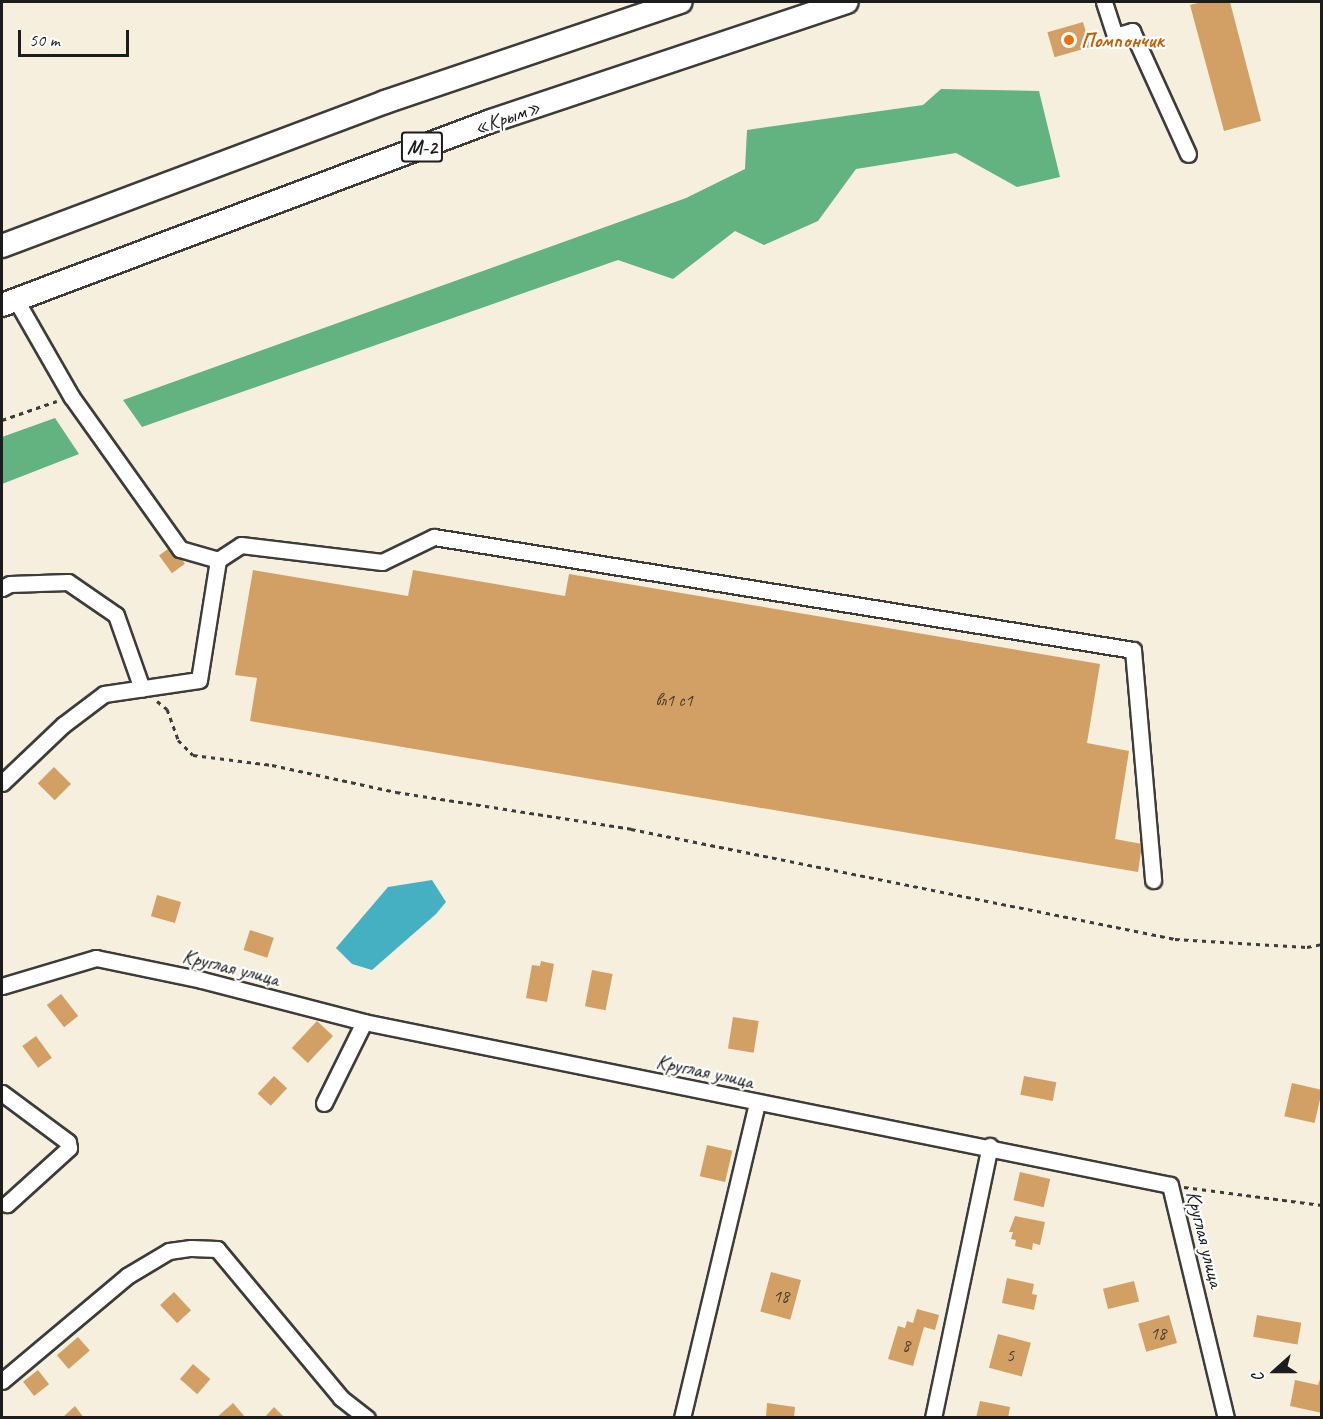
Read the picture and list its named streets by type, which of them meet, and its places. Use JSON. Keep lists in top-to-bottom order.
{
  "streets": {
    "highway": ["«Крым»", "М-2"],
    "street": ["Круглая улица"]
  },
  "places": ["Помпончик"],
  "house_numbers": [
    "вл1 с1",
    "18",
    "18",
    "8",
    "5"
  ],
  "scale_bar": "50 m",
  "north": "left"
}
